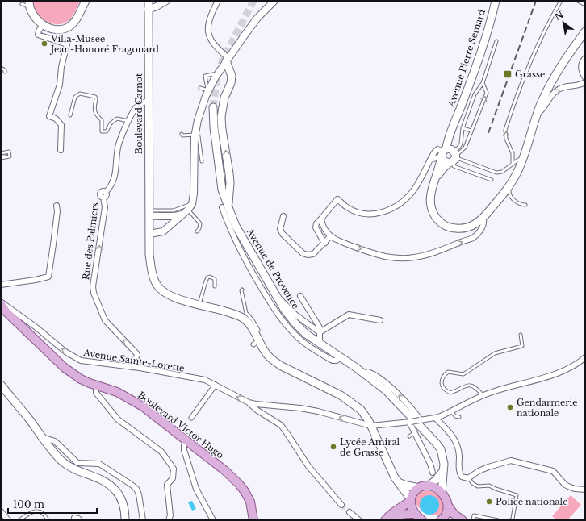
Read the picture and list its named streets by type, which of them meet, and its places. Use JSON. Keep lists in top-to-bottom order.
{
  "streets": {
    "main road": [
      "Avenue Pierre Semard",
      "Boulevard Carnot",
      "Avenue de Provence",
      "Boulevard Victor Hugo"
    ],
    "street": ["Rue des Palmiers", "Avenue Sainte-Lorette"]
  },
  "crossings": [
    ["Boulevard Carnot", "Rue des Palmiers"],
    ["Boulevard Carnot", "Avenue Sainte-Lorette"],
    ["Rue des Palmiers", "Avenue Sainte-Lorette"],
    ["Avenue Sainte-Lorette", "Boulevard Victor Hugo"]
  ],
  "one_way": ["Rue des Palmiers", "Avenue Sainte-Lorette"],
  "places": {
    "other": [
      "Villa-Musée Jean-Honoré Fragonard",
      "Gendarmerie nationale",
      "Lycée Amiral de Grasse",
      "Police nationale"
    ],
    "transit": ["Grasse"]
  },
  "scale_bar": "100 m",
  "north": "top left"
}
